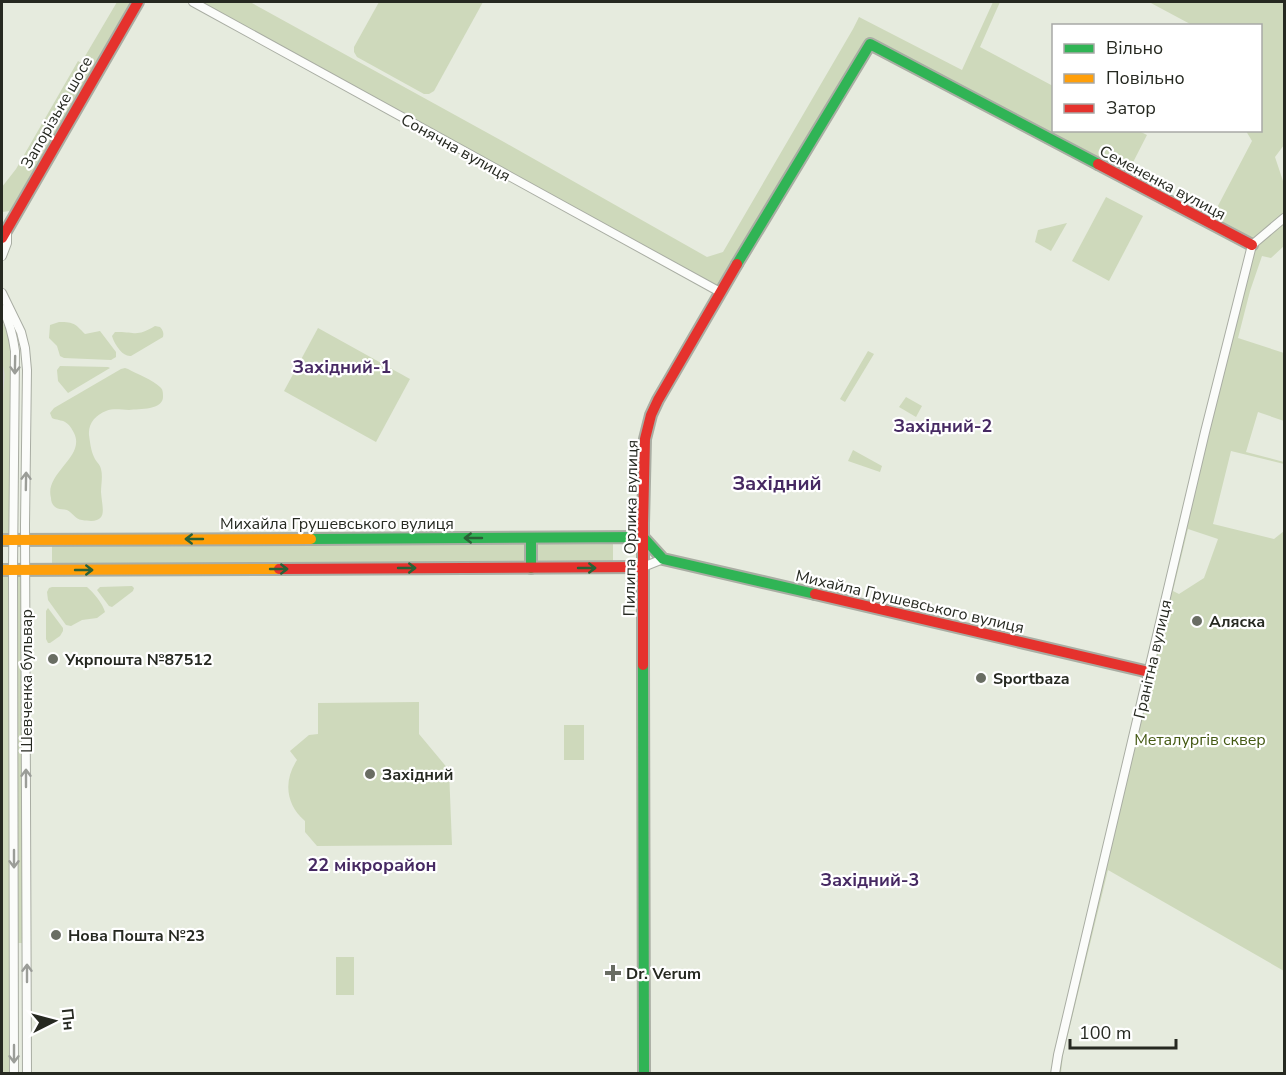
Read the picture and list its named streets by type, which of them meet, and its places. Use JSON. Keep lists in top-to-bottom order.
{
  "streets": {
    "street": [
      "Запорізьке шосе",
      "Сонячна вулиця",
      "Семененка вулиця",
      "Михайла Грушевського вулиця",
      "Пилипа Орлика вулиця",
      "Гранітна вулиця",
      "Шевченка бульвар"
    ]
  },
  "crossings": [
    ["Сонячна вулиця", "Пилипа Орлика вулиця"],
    ["Семененка вулиця", "Пилипа Орлика вулиця"],
    ["Семененка вулиця", "Гранітна вулиця"],
    ["Михайла Грушевського вулиця", "Пилипа Орлика вулиця"],
    ["Михайла Грушевського вулиця", "Гранітна вулиця"],
    ["Михайла Грушевського вулиця", "Шевченка бульвар"]
  ],
  "districts": [
    "Західний-1",
    "Західний-2",
    "Західний",
    "22 мікрорайон",
    "Західний-3"
  ],
  "parks": ["Металургів сквер"],
  "places": {
    "other": [
      "Аляска",
      "Укрпошта №87512",
      "Sportbaza",
      "Західний",
      "Нова Пошта №23"
    ],
    "health": ["Dr. Verum"]
  },
  "legend": ["Вільно", "Повільно", "Затор"],
  "scale_bar": "100 m",
  "north": "right"
}
